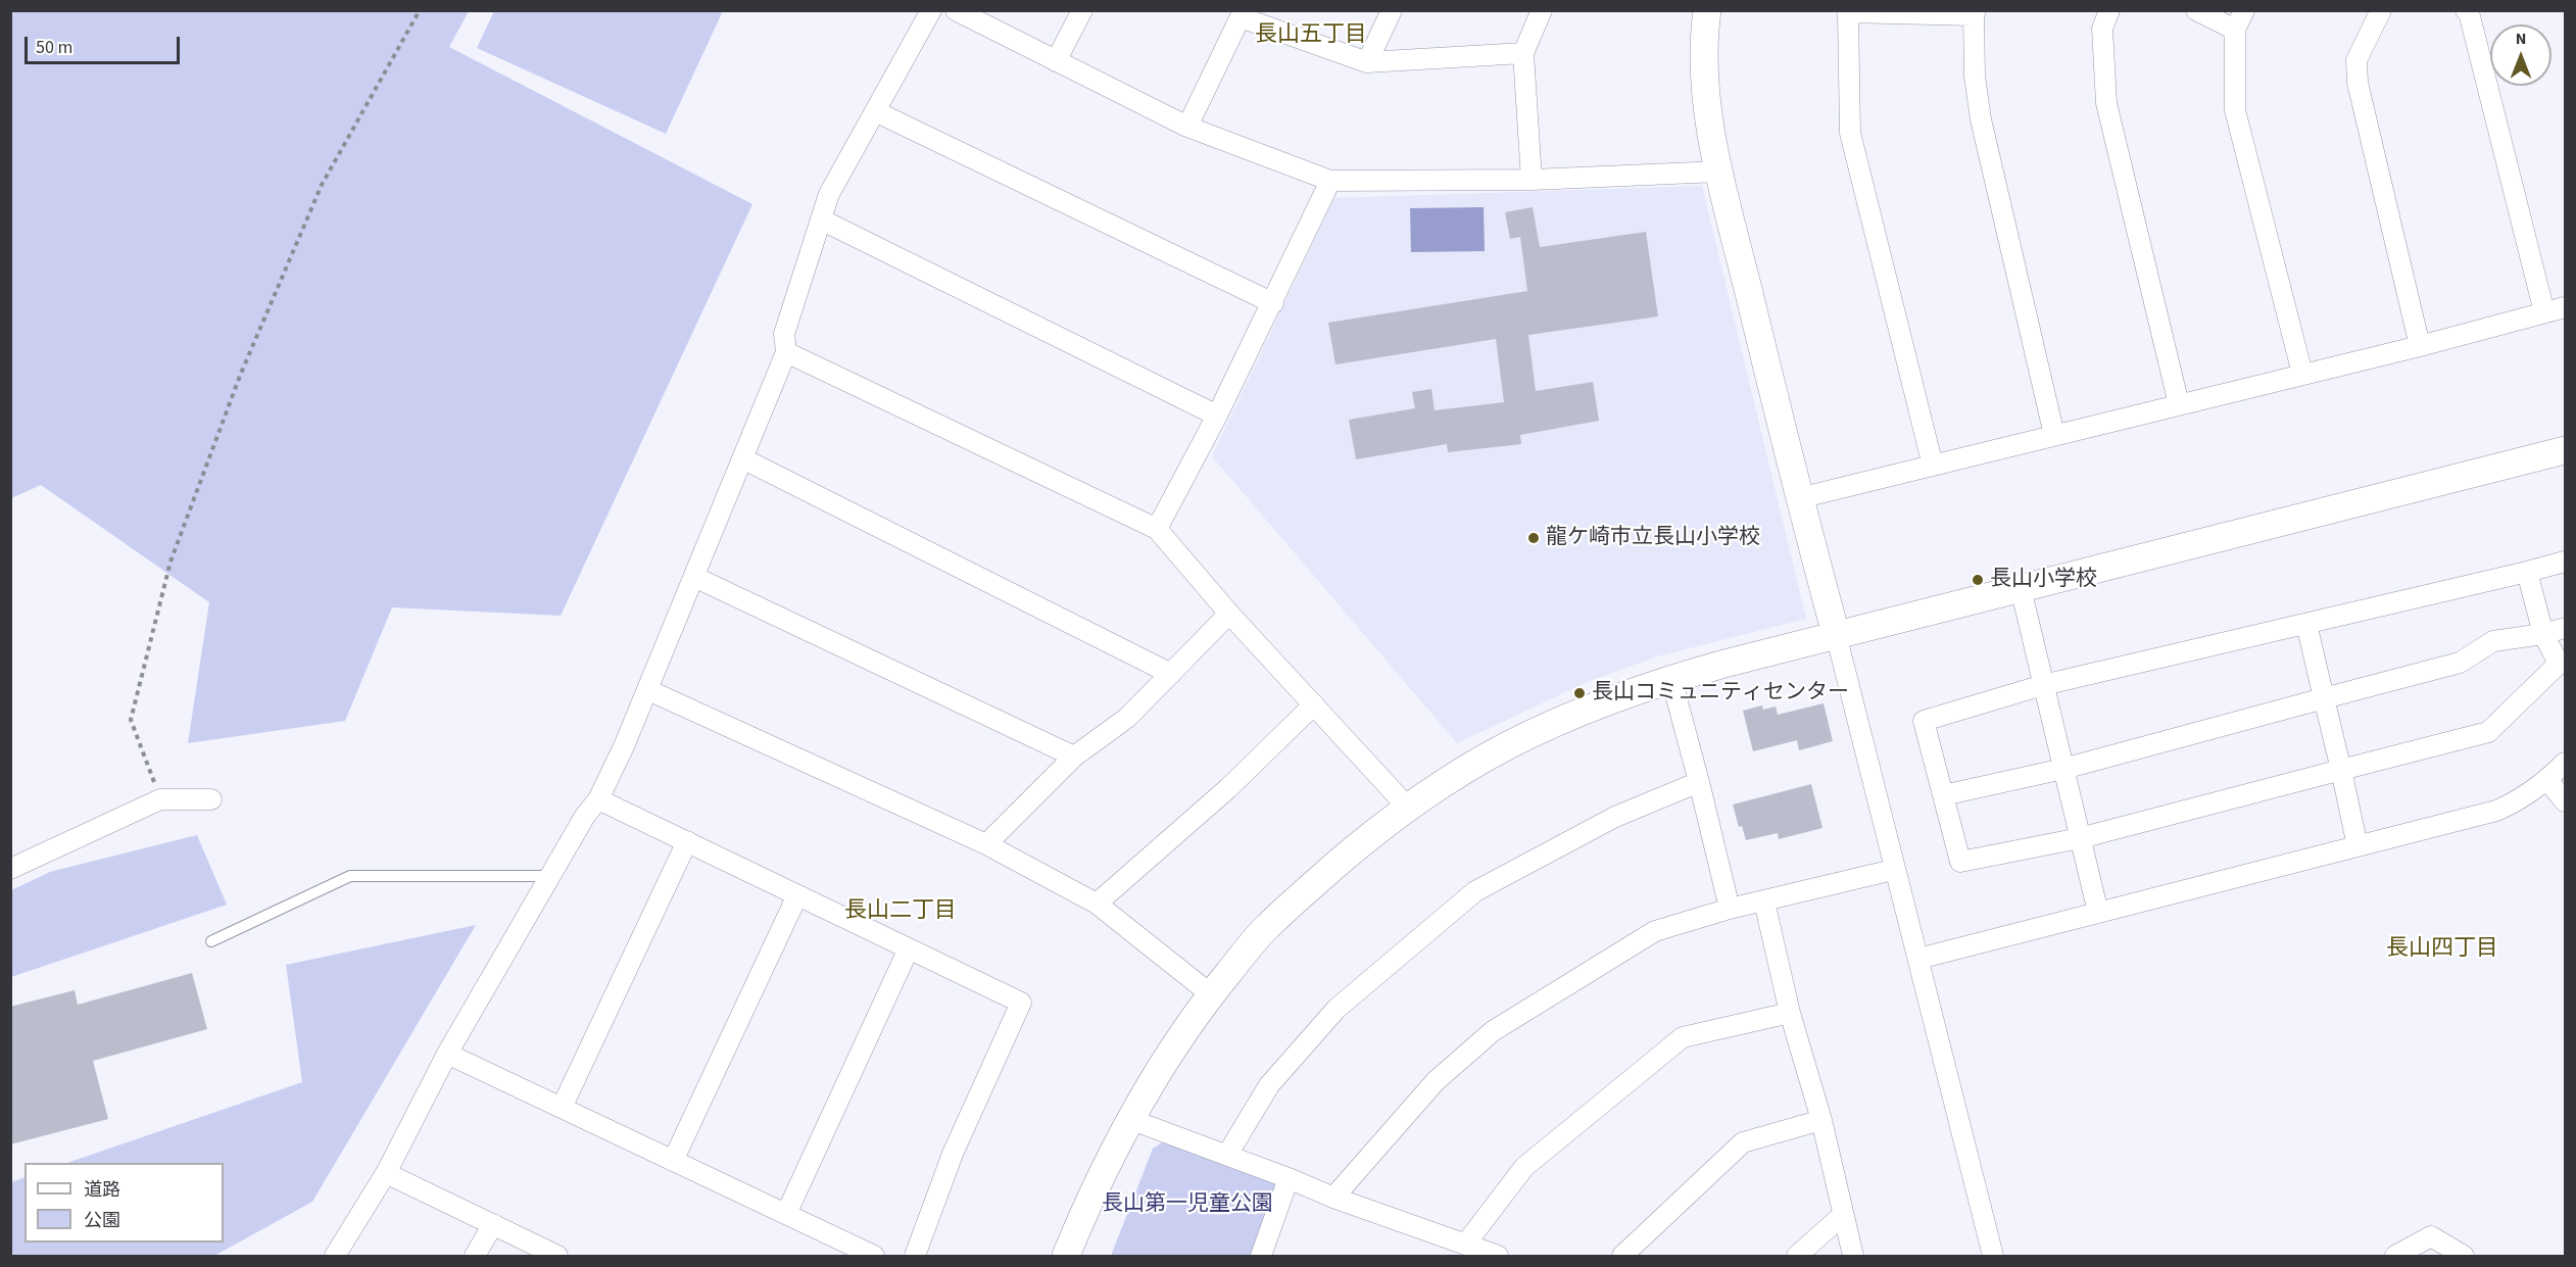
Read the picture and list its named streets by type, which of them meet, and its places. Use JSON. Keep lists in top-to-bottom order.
{
  "districts": ["長山五丁目", "長山二丁目", "長山四丁目"],
  "parks": ["長山第一児童公園"],
  "places": ["龍ケ崎市立長山小学校", "長山小学校", "長山コミュニティセンター"],
  "legend": ["道路", "公園"],
  "scale_bar": "50 m",
  "north": "top"
}
